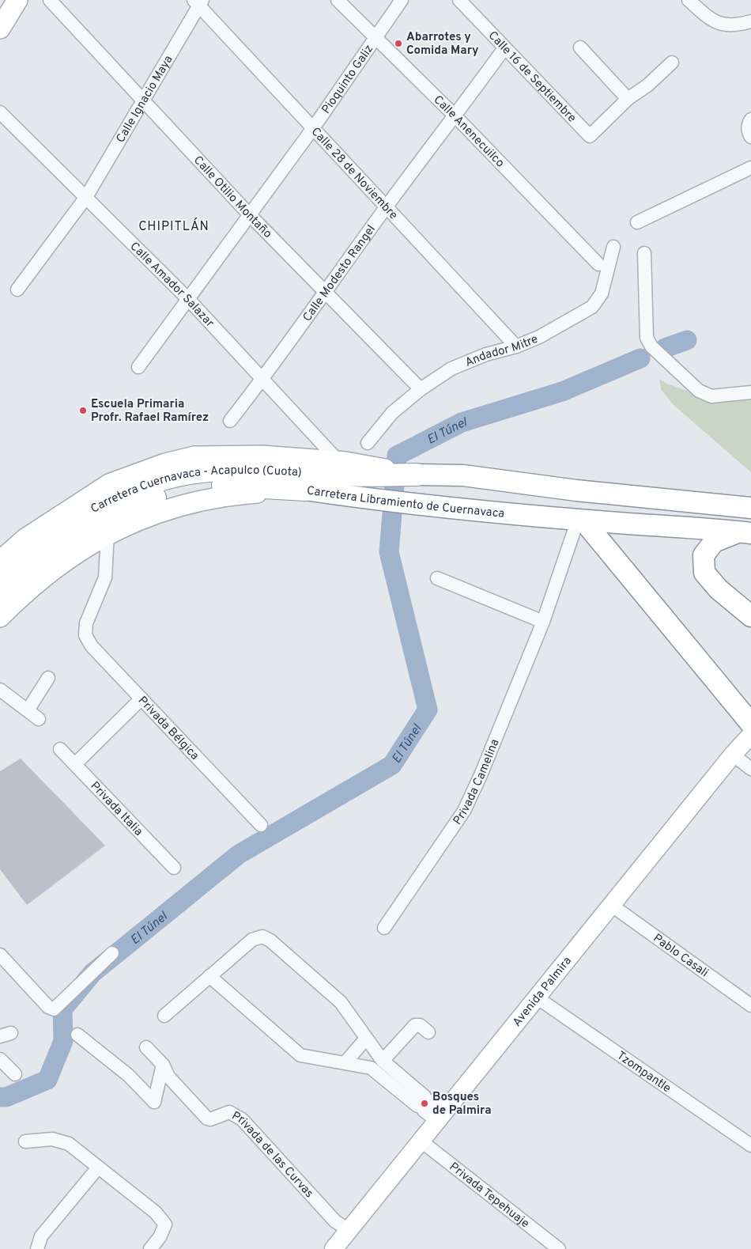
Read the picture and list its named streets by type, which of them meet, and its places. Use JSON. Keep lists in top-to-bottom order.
{
  "streets": {
    "highway": ["Carretera Cuernavaca - Acapulco (Cuota)", "Carretera Libramiento de Cuernavaca"],
    "main road": ["Avenida Palmira"],
    "street": [
      "Calle 16 de Septiembre",
      "Pioquinto Galiz",
      "Calle Ignacio Maya",
      "Calle Anenecuilco",
      "Calle 28 de Noviembre",
      "Calle Otilio Montaño",
      "Calle Modesto Rangel",
      "Calle Amador Salazar",
      "Andador Mitre",
      "Privada Bélgica",
      "Privada Camelina",
      "Privada Italia",
      "Pablo Casali",
      "Tzompantle",
      "Privada de las Curvas",
      "Privada Tepehuaje"
    ]
  },
  "crossings": [
    ["Calle 16 de Septiembre", "Calle Modesto Rangel"],
    ["Pioquinto Galiz", "Calle Anenecuilco"],
    ["Pioquinto Galiz", "Calle 28 de Noviembre"],
    ["Pioquinto Galiz", "Calle Otilio Montaño"],
    ["Pioquinto Galiz", "Calle Amador Salazar"],
    ["Calle Ignacio Maya", "Calle 28 de Noviembre"],
    ["Calle Ignacio Maya", "Calle Otilio Montaño"],
    ["Calle Ignacio Maya", "Calle Amador Salazar"],
    ["Calle Anenecuilco", "Calle Modesto Rangel"],
    ["Calle 28 de Noviembre", "Calle Modesto Rangel"],
    ["Calle 28 de Noviembre", "Andador Mitre"],
    ["Calle Otilio Montaño", "Calle Modesto Rangel"],
    ["Calle Otilio Montaño", "Andador Mitre"],
    ["Calle Modesto Rangel", "Calle Amador Salazar"],
    ["Calle Amador Salazar", "Carretera Cuernavaca - Acapulco (Cuota)"],
    ["Carretera Cuernavaca - Acapulco (Cuota)", "Carretera Libramiento de Cuernavaca"],
    ["Carretera Libramiento de Cuernavaca", "Privada Camelina"],
    ["Privada Bélgica", "Privada Italia"],
    ["Pablo Casali", "Avenida Palmira"],
    ["Avenida Palmira", "Tzompantle"],
    ["Avenida Palmira", "Privada de las Curvas"],
    ["Avenida Palmira", "Privada Tepehuaje"]
  ],
  "districts": ["CHIPITLÁN"],
  "water": ["El Túnel"],
  "places": ["Abarrotes y Comida Mary", "Escuela Primaria Profr. Rafael Ramírez", "Bosques de Palmira"]
}
